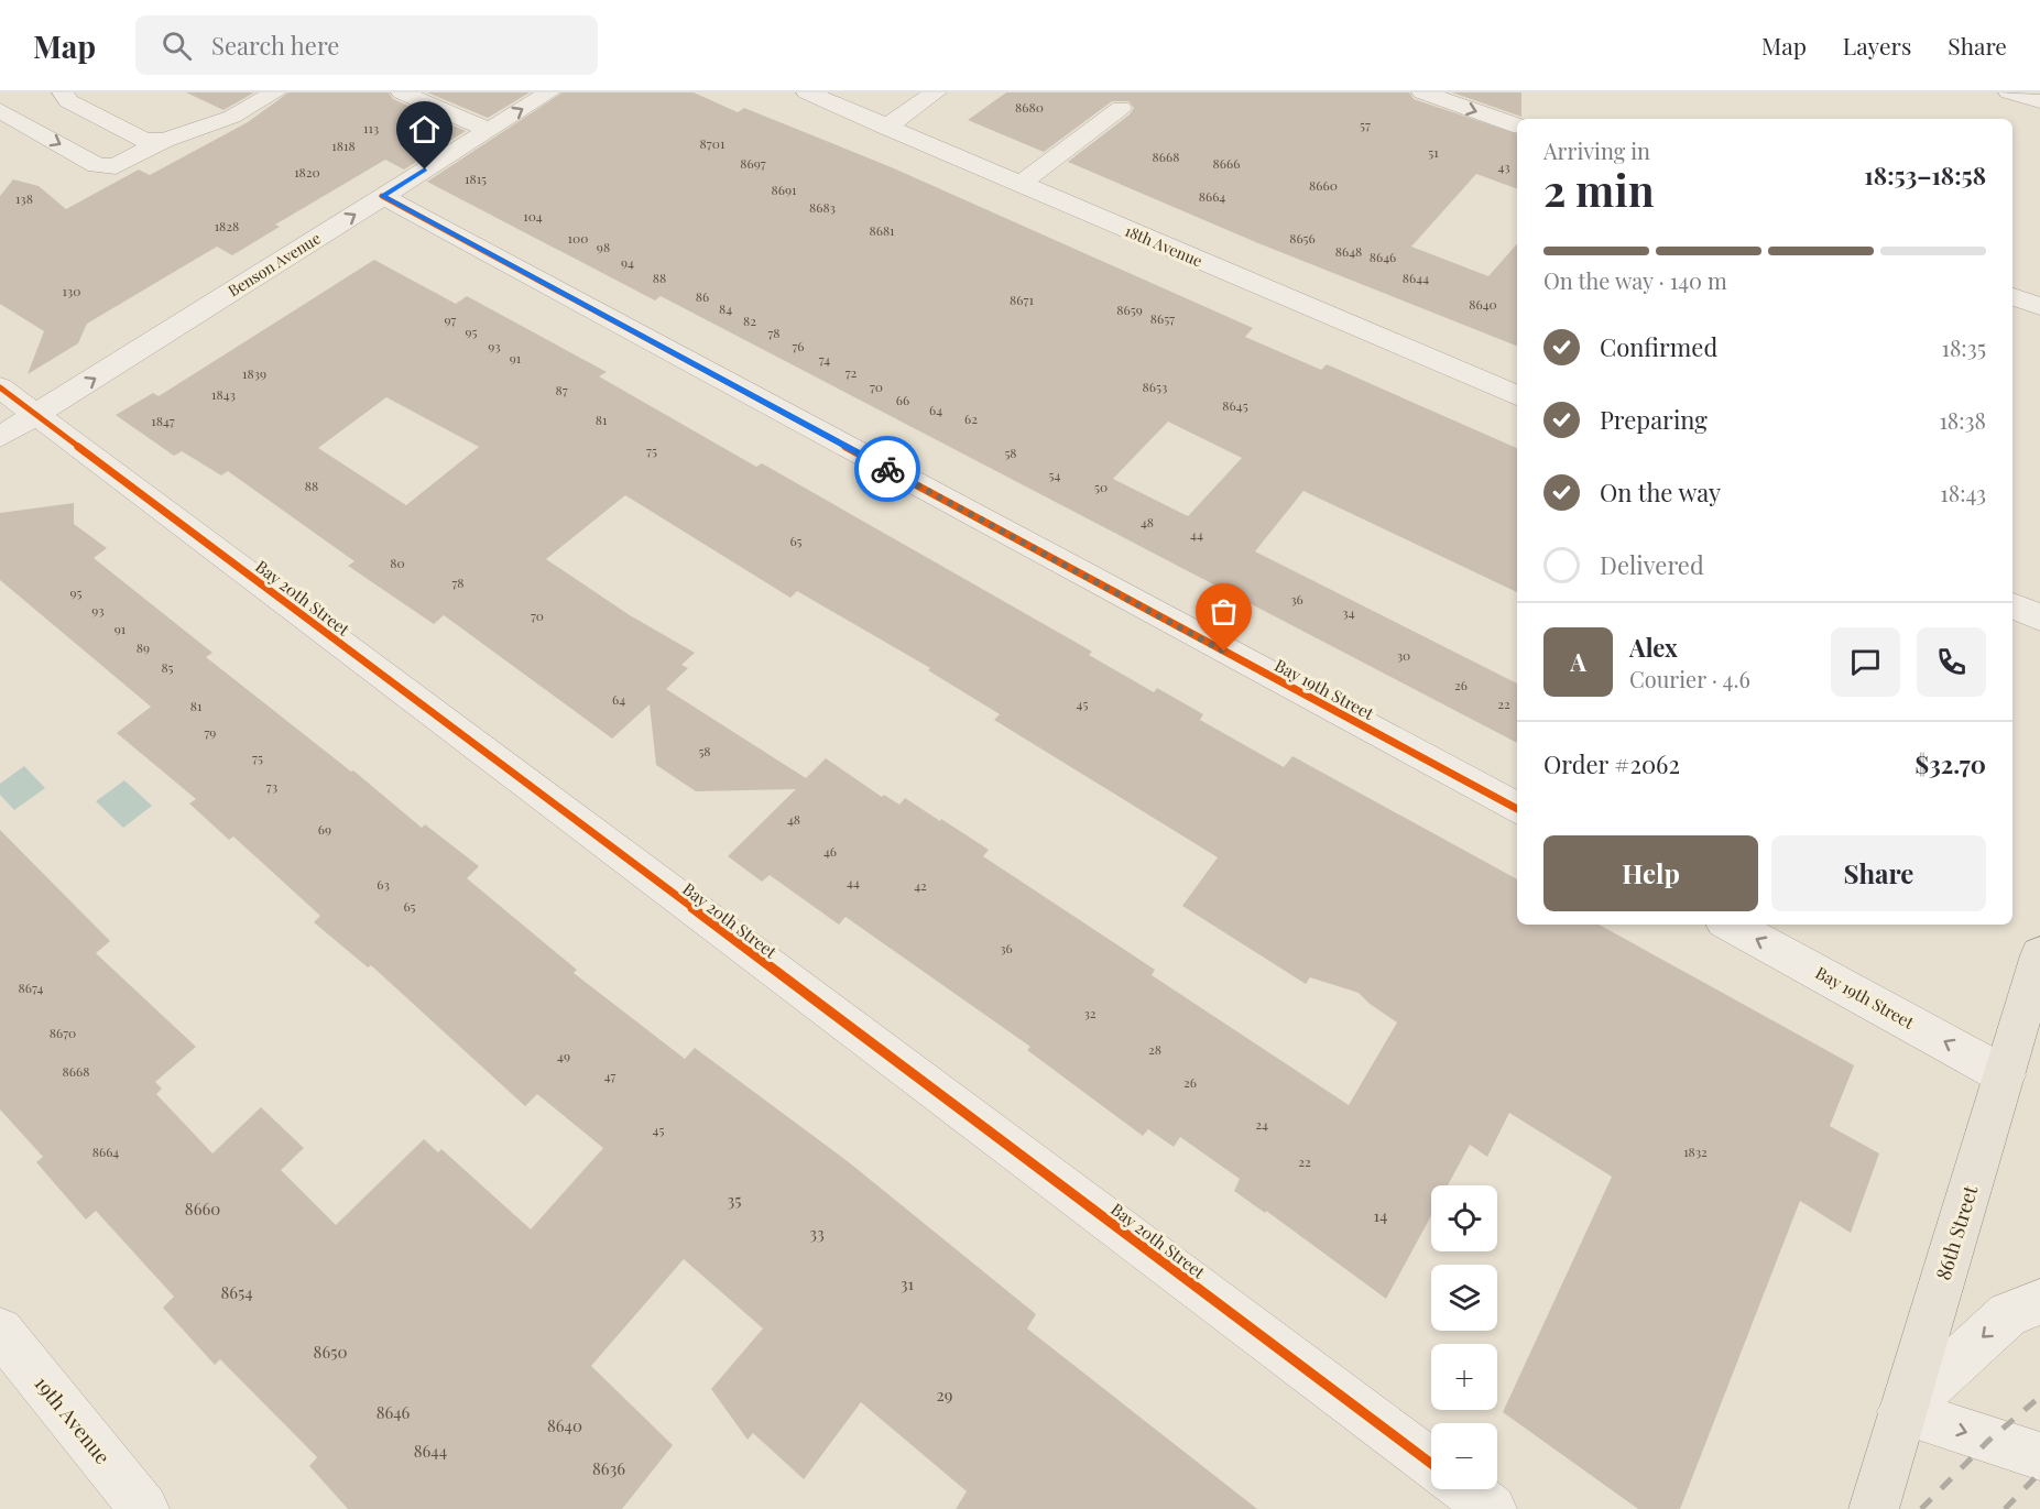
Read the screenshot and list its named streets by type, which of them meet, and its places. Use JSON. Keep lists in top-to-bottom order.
{
  "streets": {
    "main road": ["86th Street"],
    "street": [
      "18th Avenue",
      "Benson Avenue",
      "Bay 20th Street",
      "Bay 19th Street",
      "19th Avenue"
    ]
  },
  "crossings": [
    ["Benson Avenue", "Bay 20th Street"],
    ["Benson Avenue", "Bay 19th Street"],
    ["Bay 19th Street", "86th Street"]
  ],
  "one_way": ["Benson Avenue"],
  "house_numbers": [
    "8680",
    "57",
    "113",
    "8701",
    "1818",
    "51",
    "8668",
    "8697",
    "8666",
    "43",
    "1820",
    "1815",
    "8660",
    "8691",
    "8664",
    "138",
    "8683",
    "104",
    "1828",
    "8681",
    "100",
    "8656",
    "98",
    "8648",
    "8646",
    "94",
    "88",
    "8644",
    "130",
    "86",
    "8671",
    "8640",
    "84",
    "8659",
    "8657",
    "97",
    "82",
    "95",
    "78",
    "93",
    "76",
    "91",
    "74",
    "72",
    "1839",
    "70",
    "8653",
    "87",
    "1843",
    "66",
    "8645",
    "64",
    "62",
    "81",
    "1847",
    "75",
    "58",
    "54",
    "88",
    "50",
    "48",
    "44",
    "65",
    "80",
    "78",
    "95",
    "36",
    "93",
    "34",
    "70",
    "91",
    "89",
    "30",
    "85",
    "26",
    "64",
    "45",
    "22",
    "81",
    "79",
    "58",
    "75",
    "73",
    "48",
    "69",
    "46",
    "44",
    "63",
    "42",
    "65",
    "36",
    "8674",
    "32",
    "8670",
    "28",
    "49",
    "8668",
    "47",
    "26",
    "24",
    "45",
    "8664",
    "1832",
    "22",
    "35",
    "8660",
    "14",
    "33",
    "31",
    "8654",
    "8650",
    "29",
    "8646",
    "8640",
    "8644",
    "8636"
  ],
  "page": {
    "header": "Map",
    "search": "Search here",
    "nav": ["Map", "Layers", "Share"],
    "heading": ["2 min", "Arriving in", "18:53–18:58"],
    "panel": [
      "Alex",
      "Courier · 4.6",
      "Order #2062",
      "$32.70"
    ],
    "bar": "On the way · 140 m",
    "list": [
      ["Confirmed", "18:35"],
      ["Preparing", "18:38"],
      ["On the way", "18:43"],
      "Delivered"
    ],
    "round": "A",
    "buttons": ["Help", "Share"],
    "map_buttons": ["+", "−"]
  }
}
